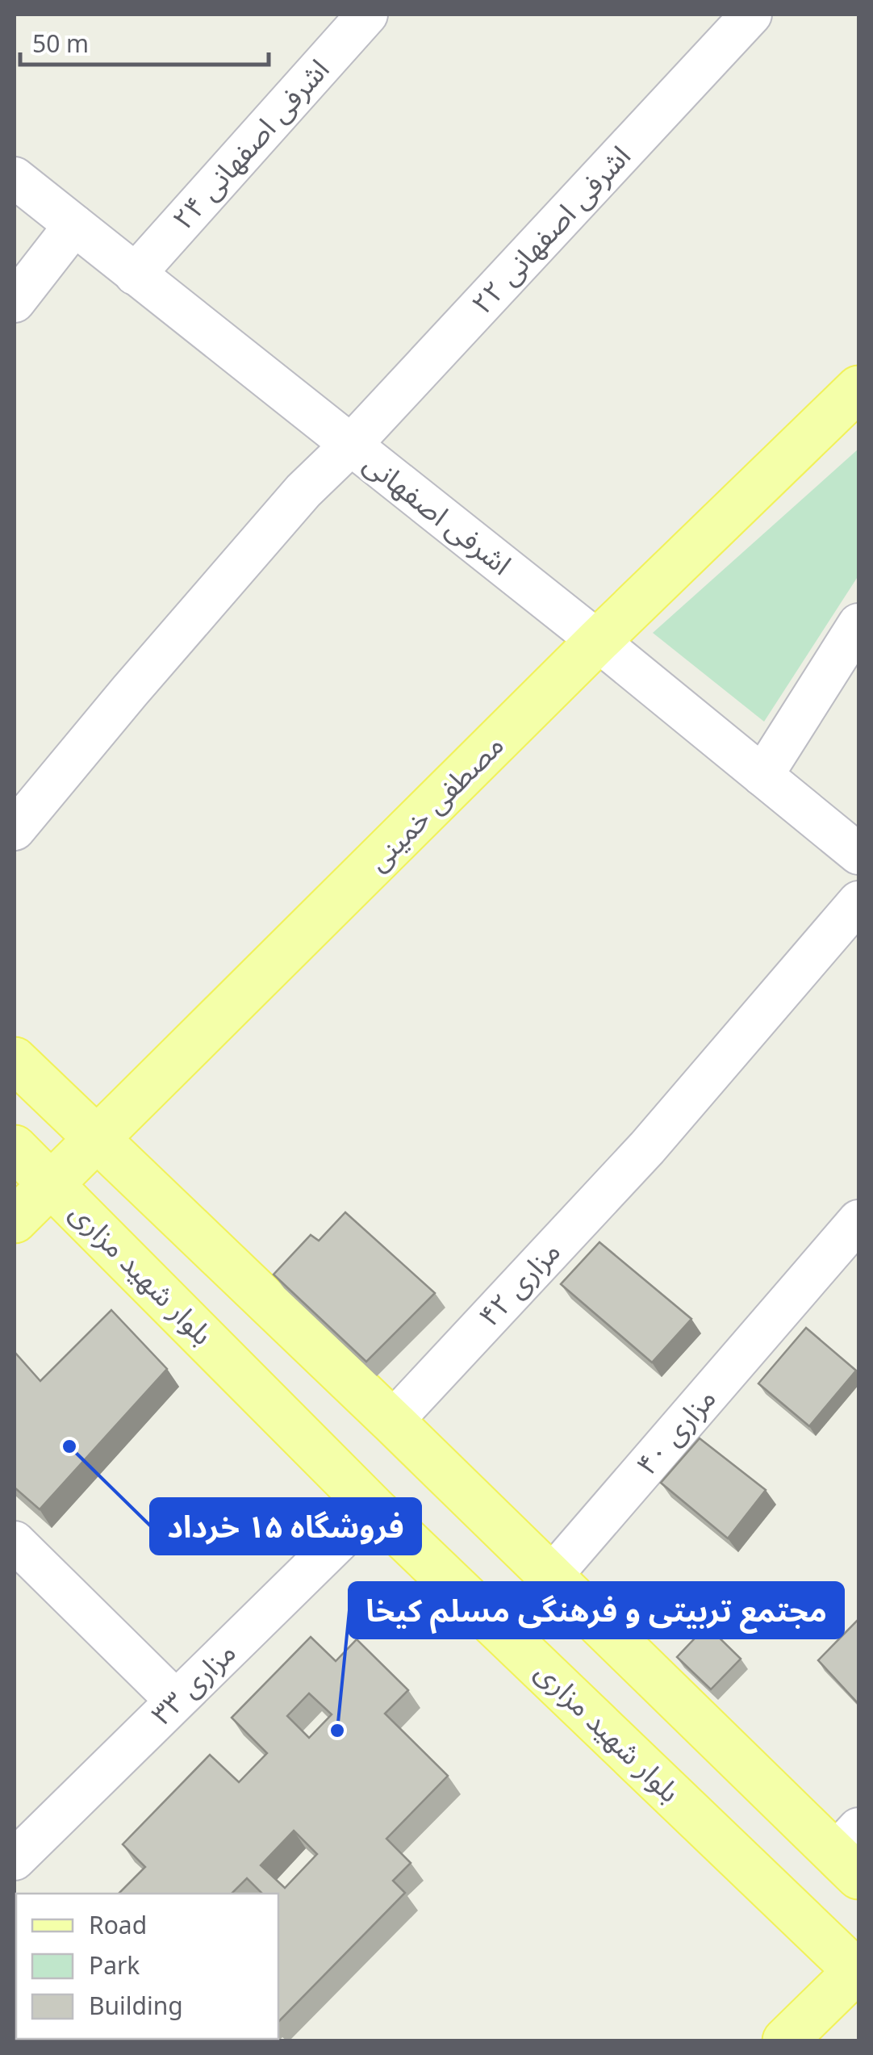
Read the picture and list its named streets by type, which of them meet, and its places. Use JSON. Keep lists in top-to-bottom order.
{
  "streets": {
    "main road": ["مصطفی خمینی", "بلوار شهید مزاری"],
    "street": [
      "اشرفی اصفهانی ۲۴",
      "اشرفی اصفهانی ۲۲",
      "اشرفی اصفهانی",
      "مزاری ۴۲",
      "مزاری ۴۰",
      "مزاری ۳۳"
    ]
  },
  "crossings": [
    ["اشرفی اصفهانی ۲۴", "اشرفی اصفهانی"],
    ["اشرفی اصفهانی ۲۲", "اشرفی اصفهانی"],
    ["اشرفی اصفهانی", "مصطفی خمینی"],
    ["مصطفی خمینی", "بلوار شهید مزاری"],
    ["بلوار شهید مزاری", "مزاری ۳۳"]
  ],
  "places": ["فروشگاه ۱۵ خرداد", "مجتمع تربیتی و فرهنگی مسلم کیخا"],
  "legend": ["Road", "Park", "Building"],
  "scale_bar": "50 m"
}
